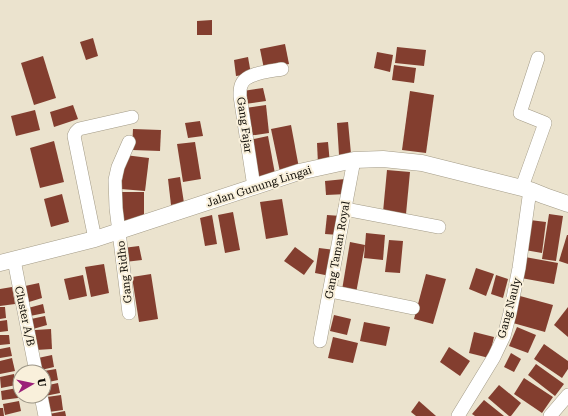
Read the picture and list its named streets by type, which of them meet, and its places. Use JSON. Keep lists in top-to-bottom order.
{
  "streets": {
    "street": [
      "Gang Fajar",
      "Jalan Gunung Lingai",
      "Gang Taman Royal",
      "Gang Ridho",
      "Gang Nauly",
      "Cluster A/B"
    ]
  },
  "crossings": [
    ["Gang Fajar", "Jalan Gunung Lingai"],
    ["Jalan Gunung Lingai", "Gang Taman Royal"],
    ["Jalan Gunung Lingai", "Gang Ridho"],
    ["Jalan Gunung Lingai", "Gang Nauly"],
    ["Jalan Gunung Lingai", "Cluster A/B"]
  ],
  "north": "right"
}
